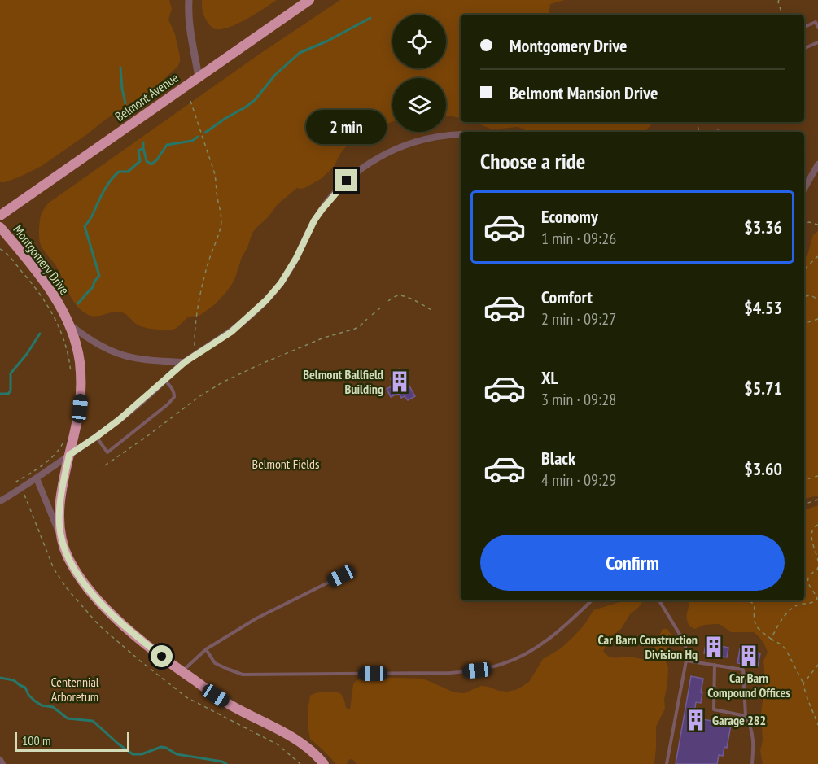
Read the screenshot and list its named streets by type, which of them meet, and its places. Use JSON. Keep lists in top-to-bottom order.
{
  "streets": {
    "main road": ["Belmont Avenue", "Montgomery Drive"]
  },
  "parks": ["Belmont Fields", "Centennial Arboretum"],
  "places": {
    "building": [
      "Belmont Ballfield Building",
      "Car Barn Construction Division Hq",
      "Car Barn Compound Offices",
      "Garage 282"
    ]
  },
  "scale_bar": "100 m",
  "page": {
    "banner": ["Montgomery Drive", "Belmont Mansion Drive"],
    "bubble": "2 min",
    "heading": "Choose a ride",
    "list": [
      {
        "name": "Economy",
        "note": "1 min · 09:26",
        "value": "$3.36"
      },
      {
        "name": "Comfort",
        "note": "2 min · 09:27",
        "value": "$4.53"
      },
      {
        "name": "XL",
        "note": "3 min · 09:28",
        "value": "$5.71"
      },
      {
        "name": "Black",
        "note": "4 min · 09:29",
        "value": "$3.60"
      }
    ],
    "buttons": "Confirm",
    "scale": "100 m"
  }
}
